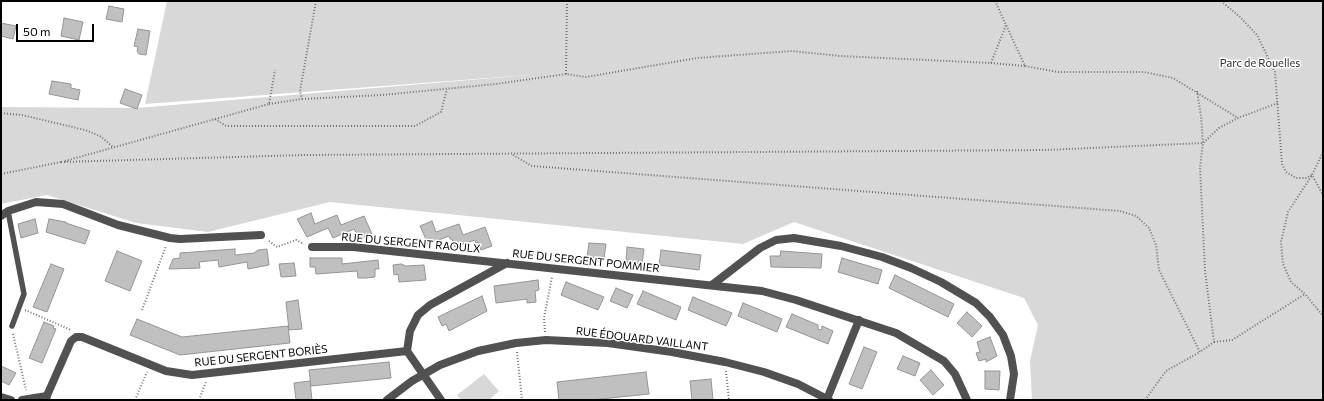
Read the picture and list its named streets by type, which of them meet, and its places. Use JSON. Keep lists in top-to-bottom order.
{
  "streets": {
    "street": [
      "RUE DU SERGENT RAOULX",
      "RUE DU SERGENT POMMIER",
      "RUE ÉDOUARD VAILLANT",
      "RUE DU SERGENT BORIÈS"
    ]
  },
  "crossings": [
    ["RUE DU SERGENT RAOULX", "RUE DU SERGENT POMMIER"],
    ["RUE DU SERGENT POMMIER", "RUE DU SERGENT BORIÈS"]
  ],
  "parks": ["Parc de Rouelles"],
  "scale_bar": "50 m"
}
